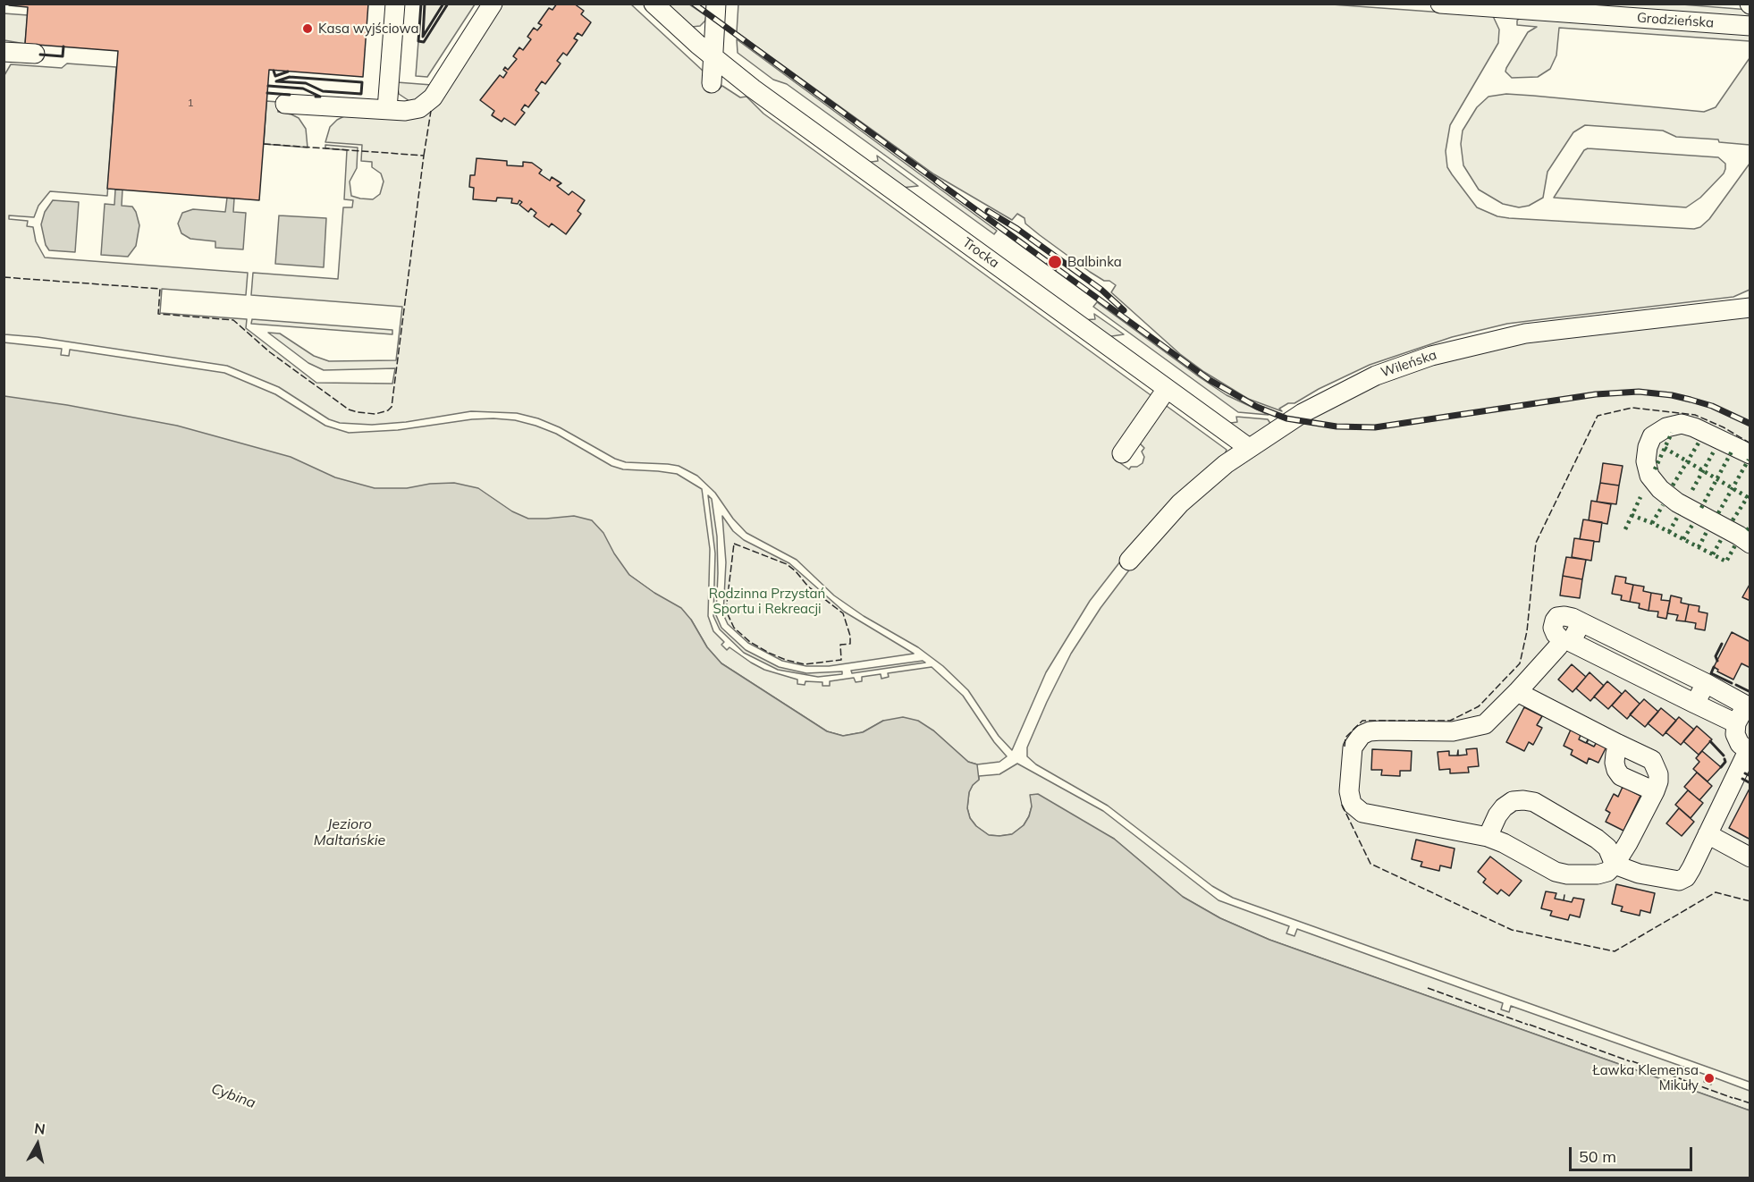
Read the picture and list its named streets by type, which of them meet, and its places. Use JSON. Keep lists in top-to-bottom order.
{
  "streets": {
    "street": ["Grodzieńska", "Trocka", "Wileńska"]
  },
  "crossings": [
    ["Trocka", "Wileńska"]
  ],
  "water": ["Jezioro Maltańskie", "Cybina"],
  "parks": ["Rodzinna Przystań Sportu i Rekreacji"],
  "places": ["Kasa wyjściowa", "Balbinka", "Ławka Klemensa Mikuły"],
  "house_numbers": ["1"],
  "scale_bar": "50 m",
  "north": "top"
}
